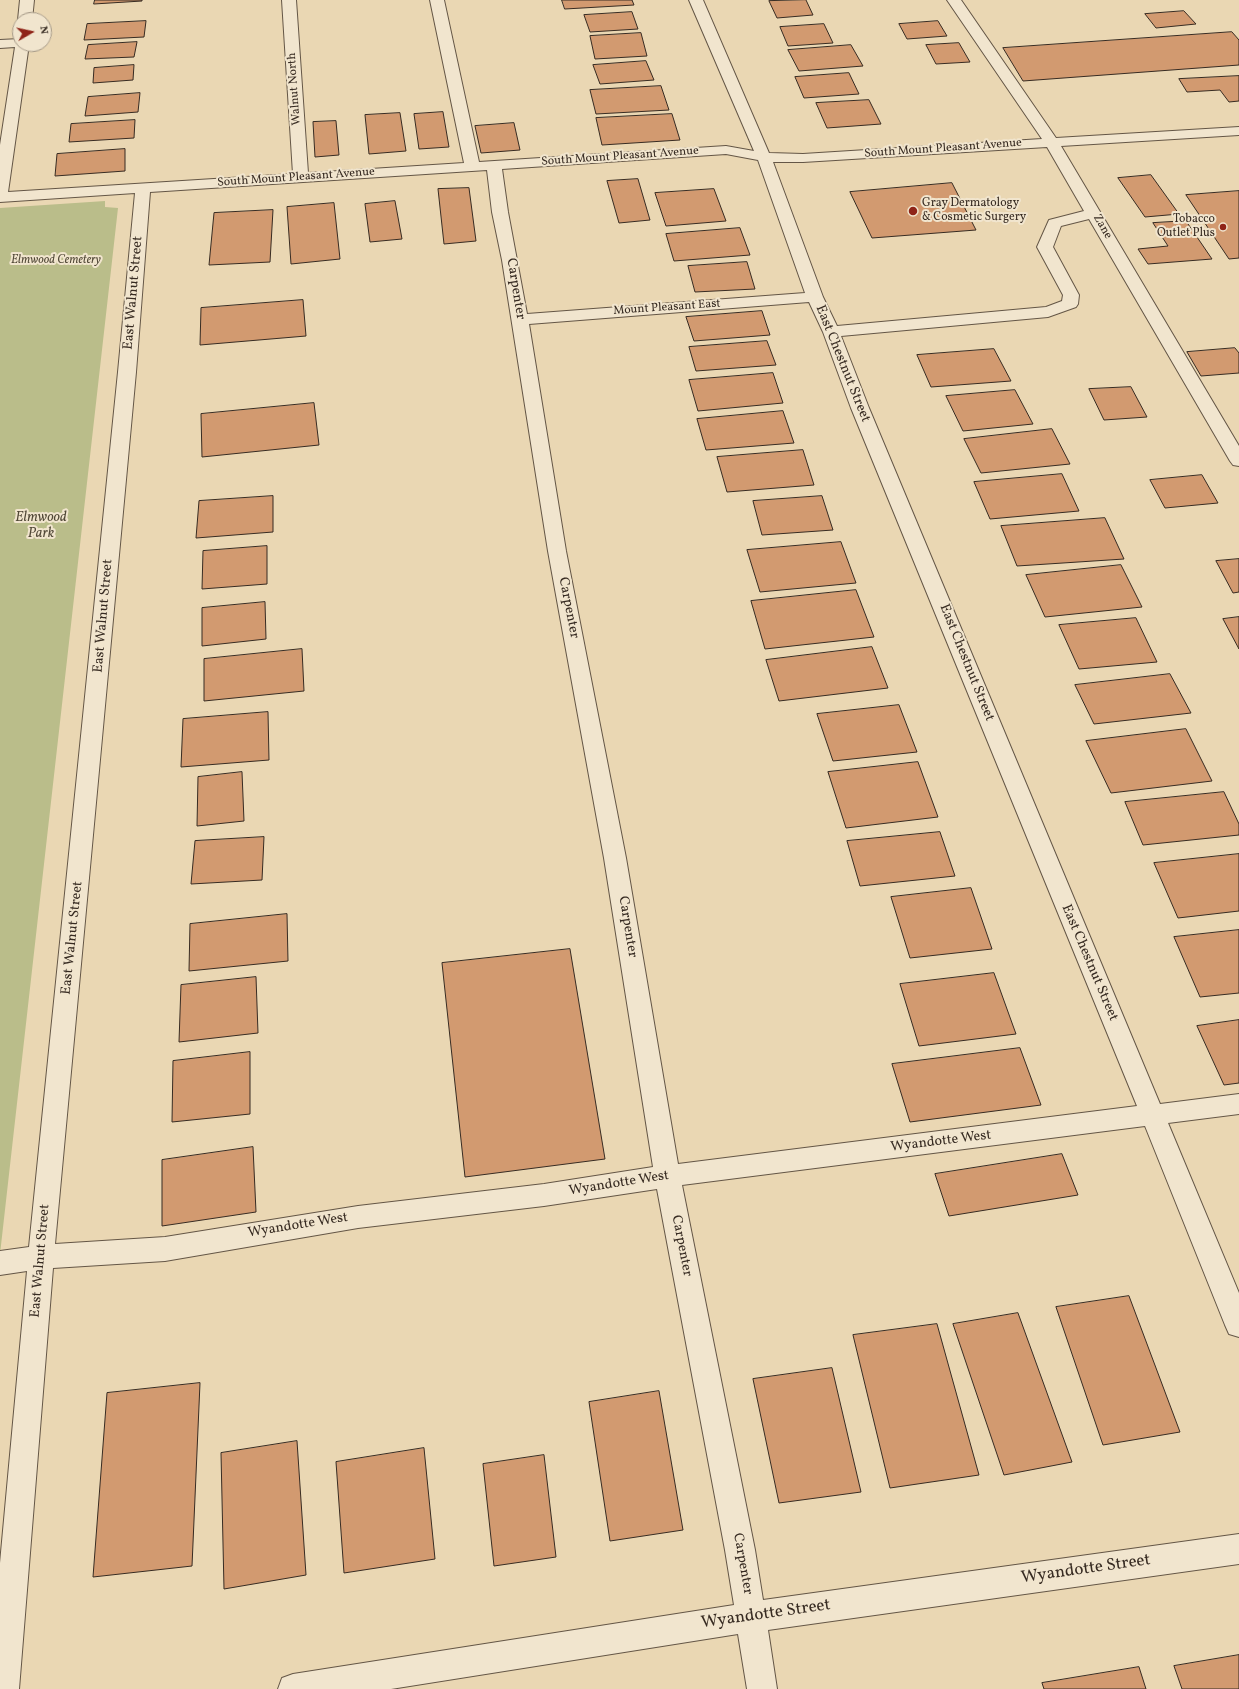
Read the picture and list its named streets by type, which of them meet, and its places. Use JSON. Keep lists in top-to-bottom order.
{
  "streets": {
    "street": [
      "Walnut North",
      "South Mount Pleasant Avenue",
      "Zane",
      "Carpenter",
      "East Walnut Street",
      "Mount Pleasant East",
      "East Chestnut Street",
      "Wyandotte West",
      "Wyandotte Street"
    ]
  },
  "crossings": [
    ["Walnut North", "South Mount Pleasant Avenue"],
    ["South Mount Pleasant Avenue", "Zane"],
    ["South Mount Pleasant Avenue", "Carpenter"],
    ["South Mount Pleasant Avenue", "East Walnut Street"],
    ["South Mount Pleasant Avenue", "East Chestnut Street"],
    ["Carpenter", "Mount Pleasant East"],
    ["Carpenter", "Wyandotte West"],
    ["Carpenter", "Wyandotte Street"],
    ["East Walnut Street", "Wyandotte West"],
    ["Mount Pleasant East", "East Chestnut Street"],
    ["East Chestnut Street", "Wyandotte West"]
  ],
  "parks": ["Elmwood Cemetery", "Elmwood Park"],
  "places": ["Gray Dermatology & Cosmetic Surgery", "Tobacco Outlet Plus"],
  "north": "right"
}
